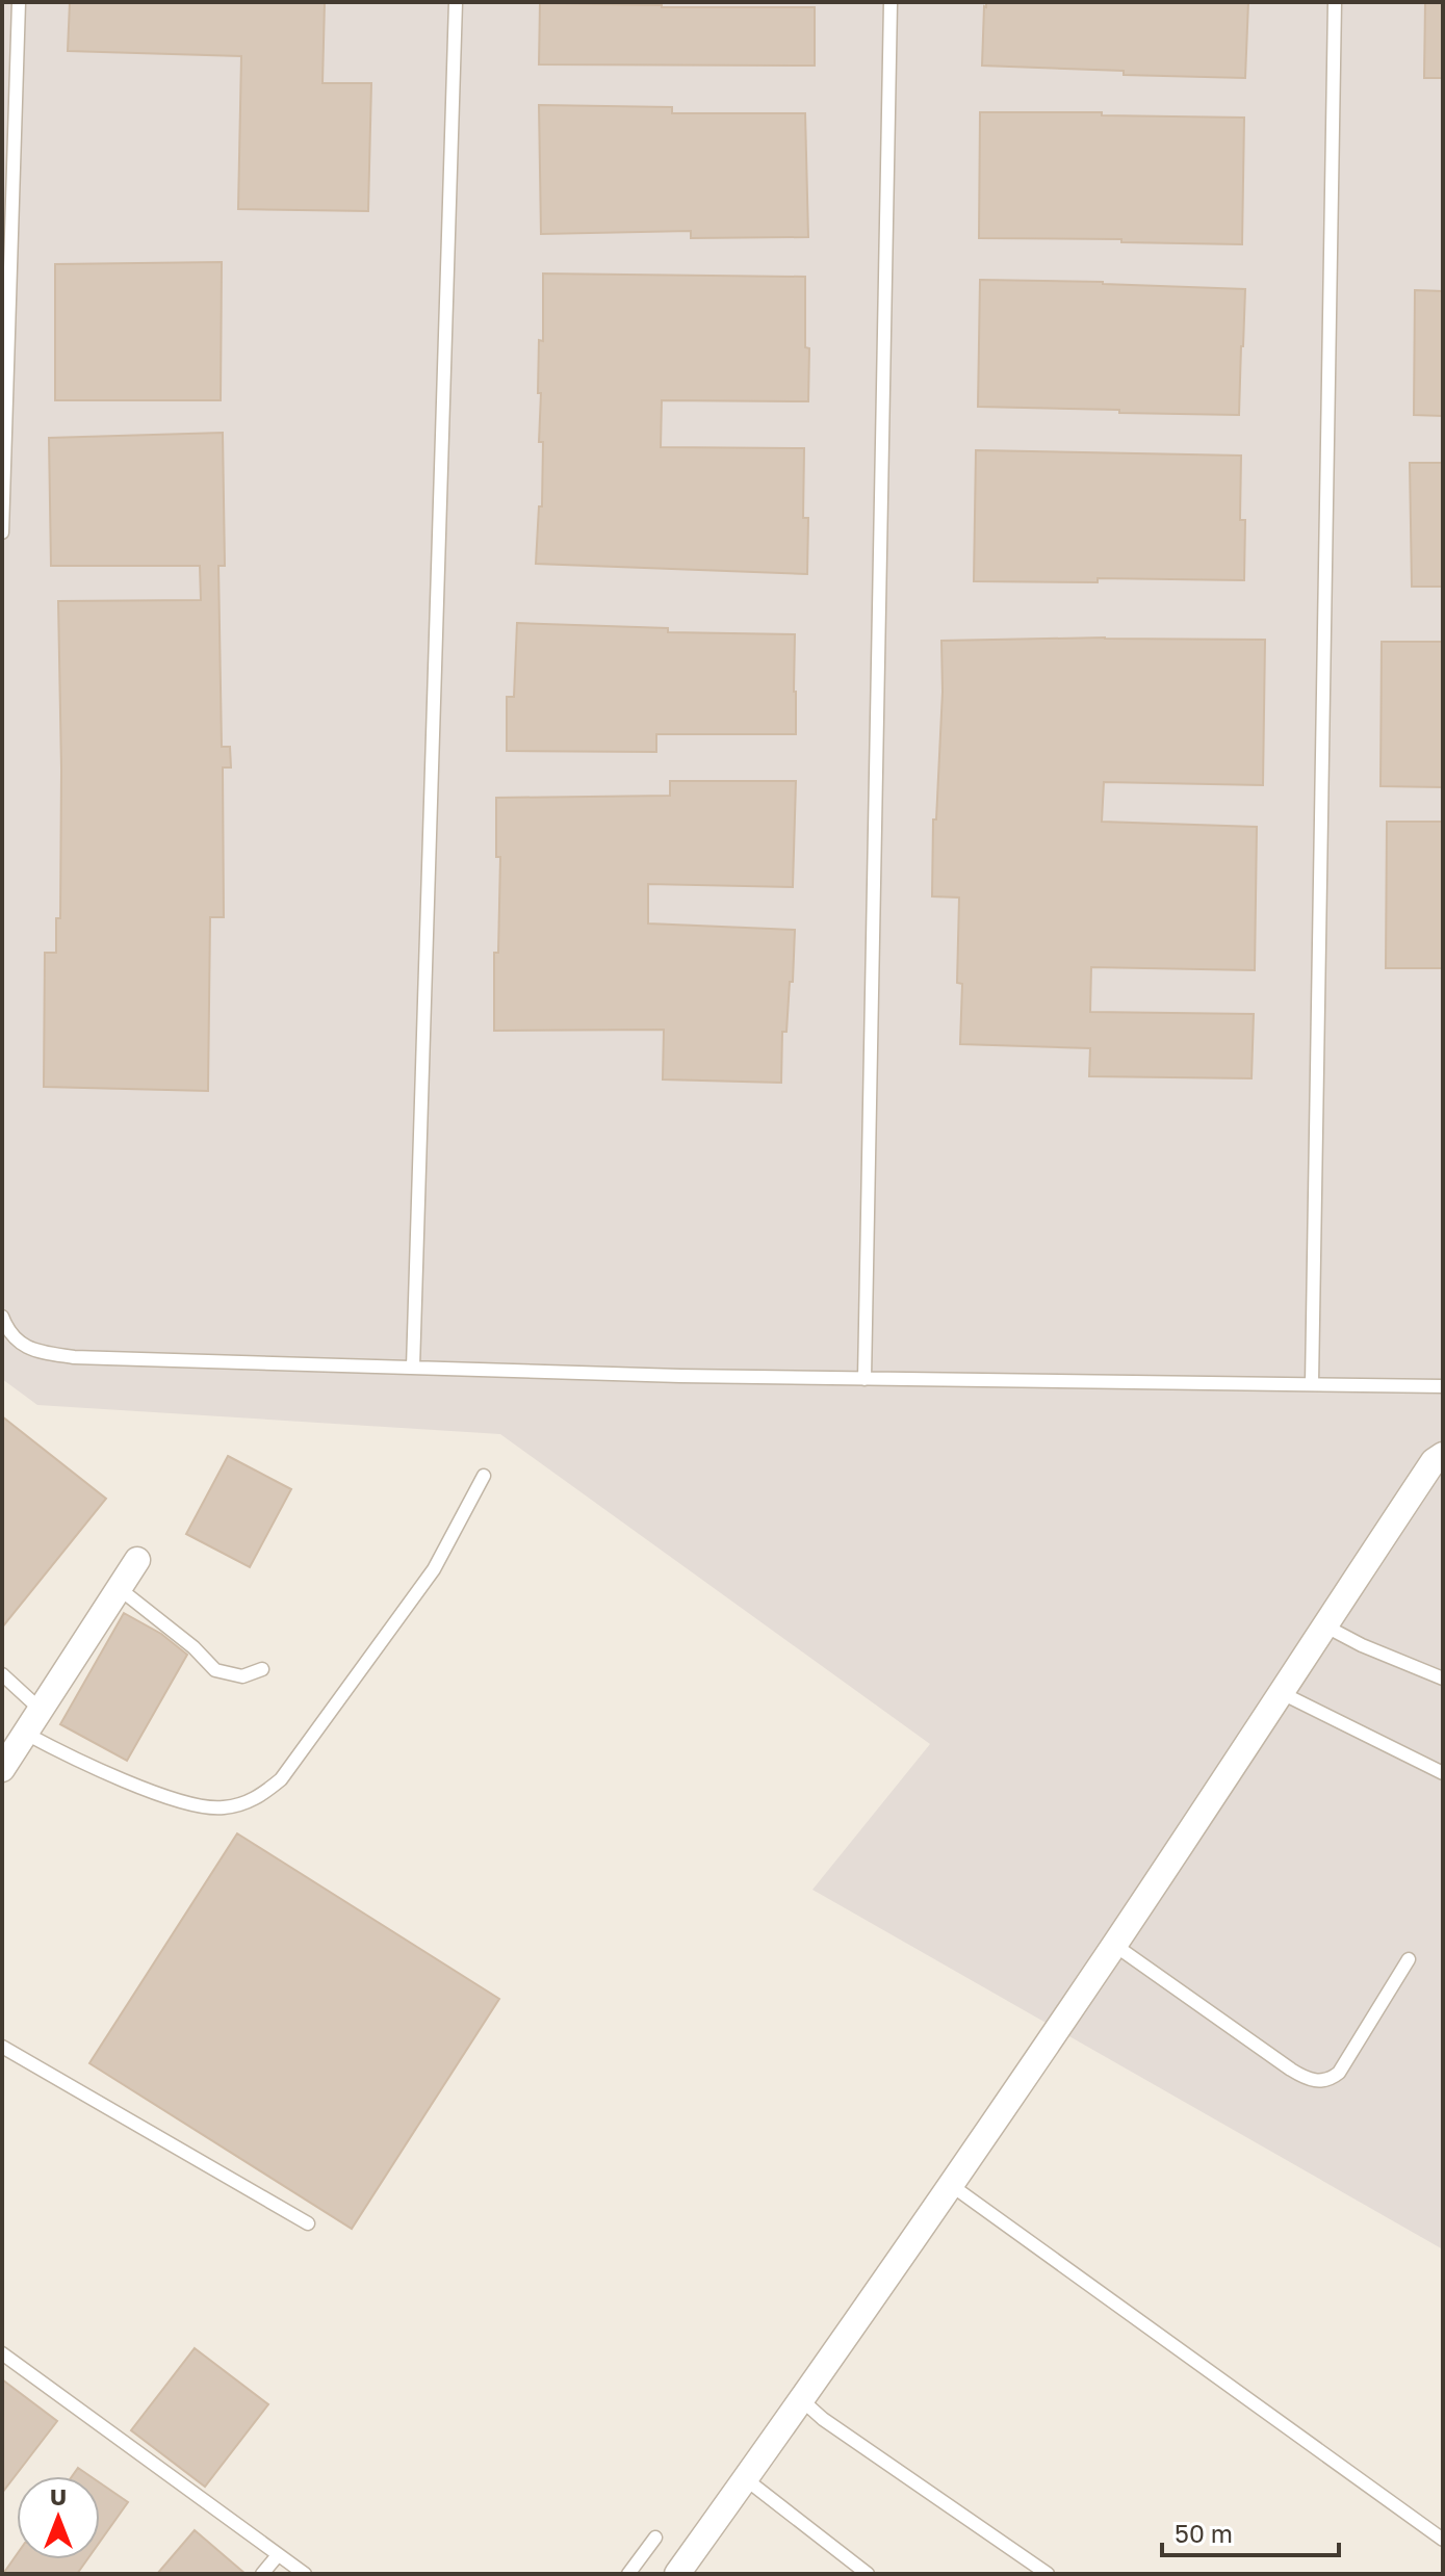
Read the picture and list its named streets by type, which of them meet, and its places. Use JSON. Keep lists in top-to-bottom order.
{
  "scale_bar": "50 m",
  "north": "top"
}
